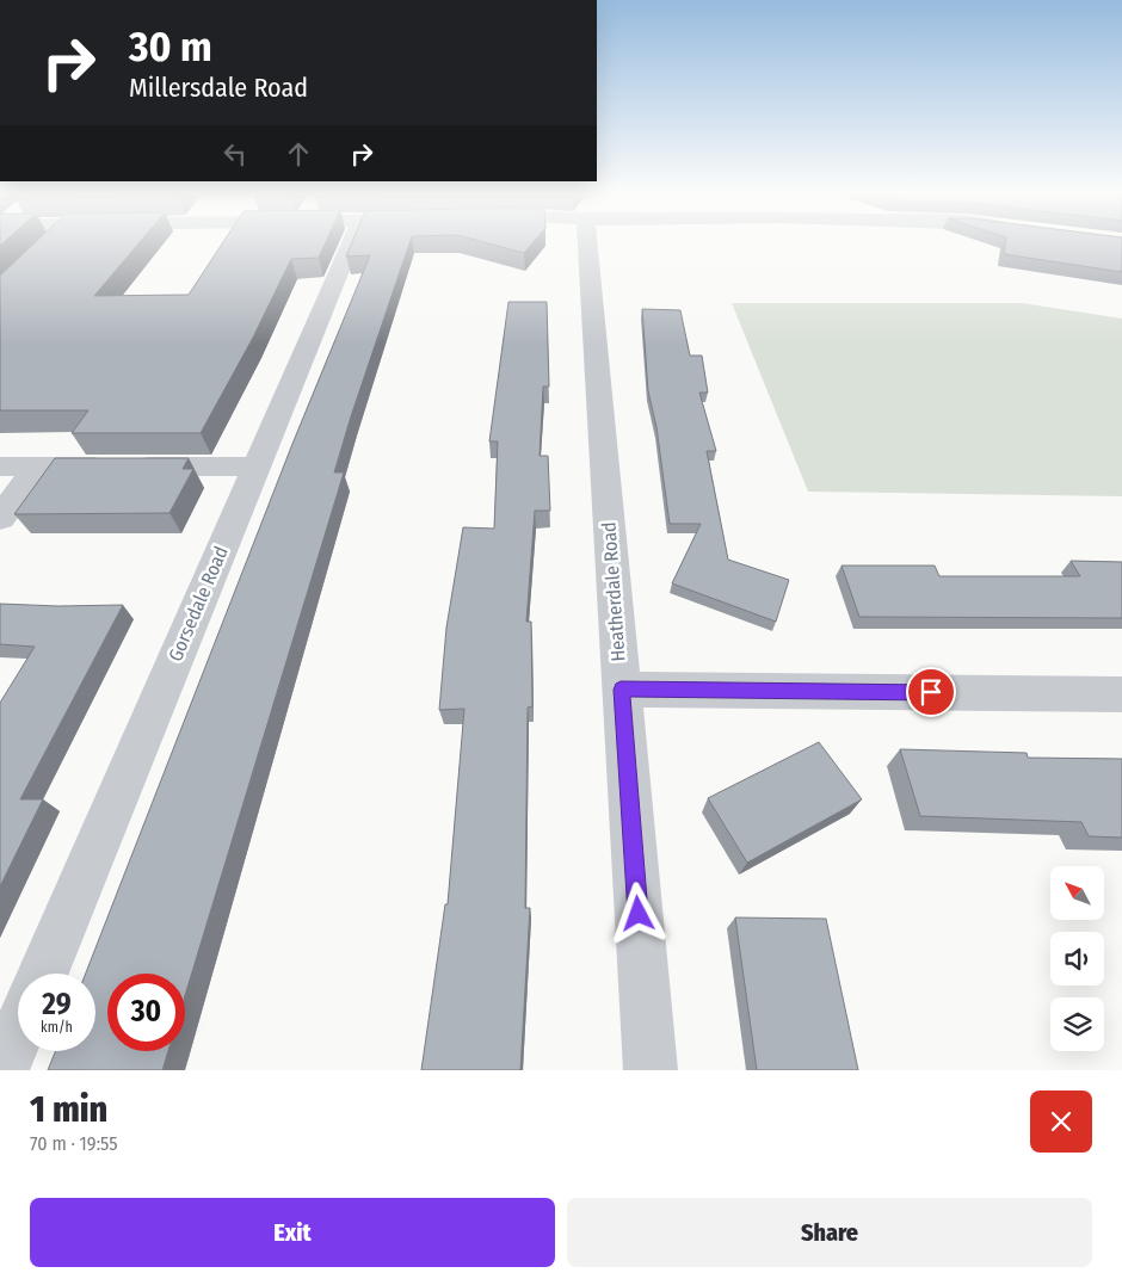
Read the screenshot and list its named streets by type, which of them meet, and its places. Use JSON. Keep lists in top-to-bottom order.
{
  "streets": {
    "street": ["Heatherdale Road", "Gorsedale Road"]
  },
  "north": "top left",
  "page": {
    "turn": ["30 m", "Millersdale Road"],
    "speed": "29 km/h",
    "limit": "30",
    "heading": ["1 min", "70 m · 19:55"],
    "buttons": ["Exit", "Share"]
  }
}
